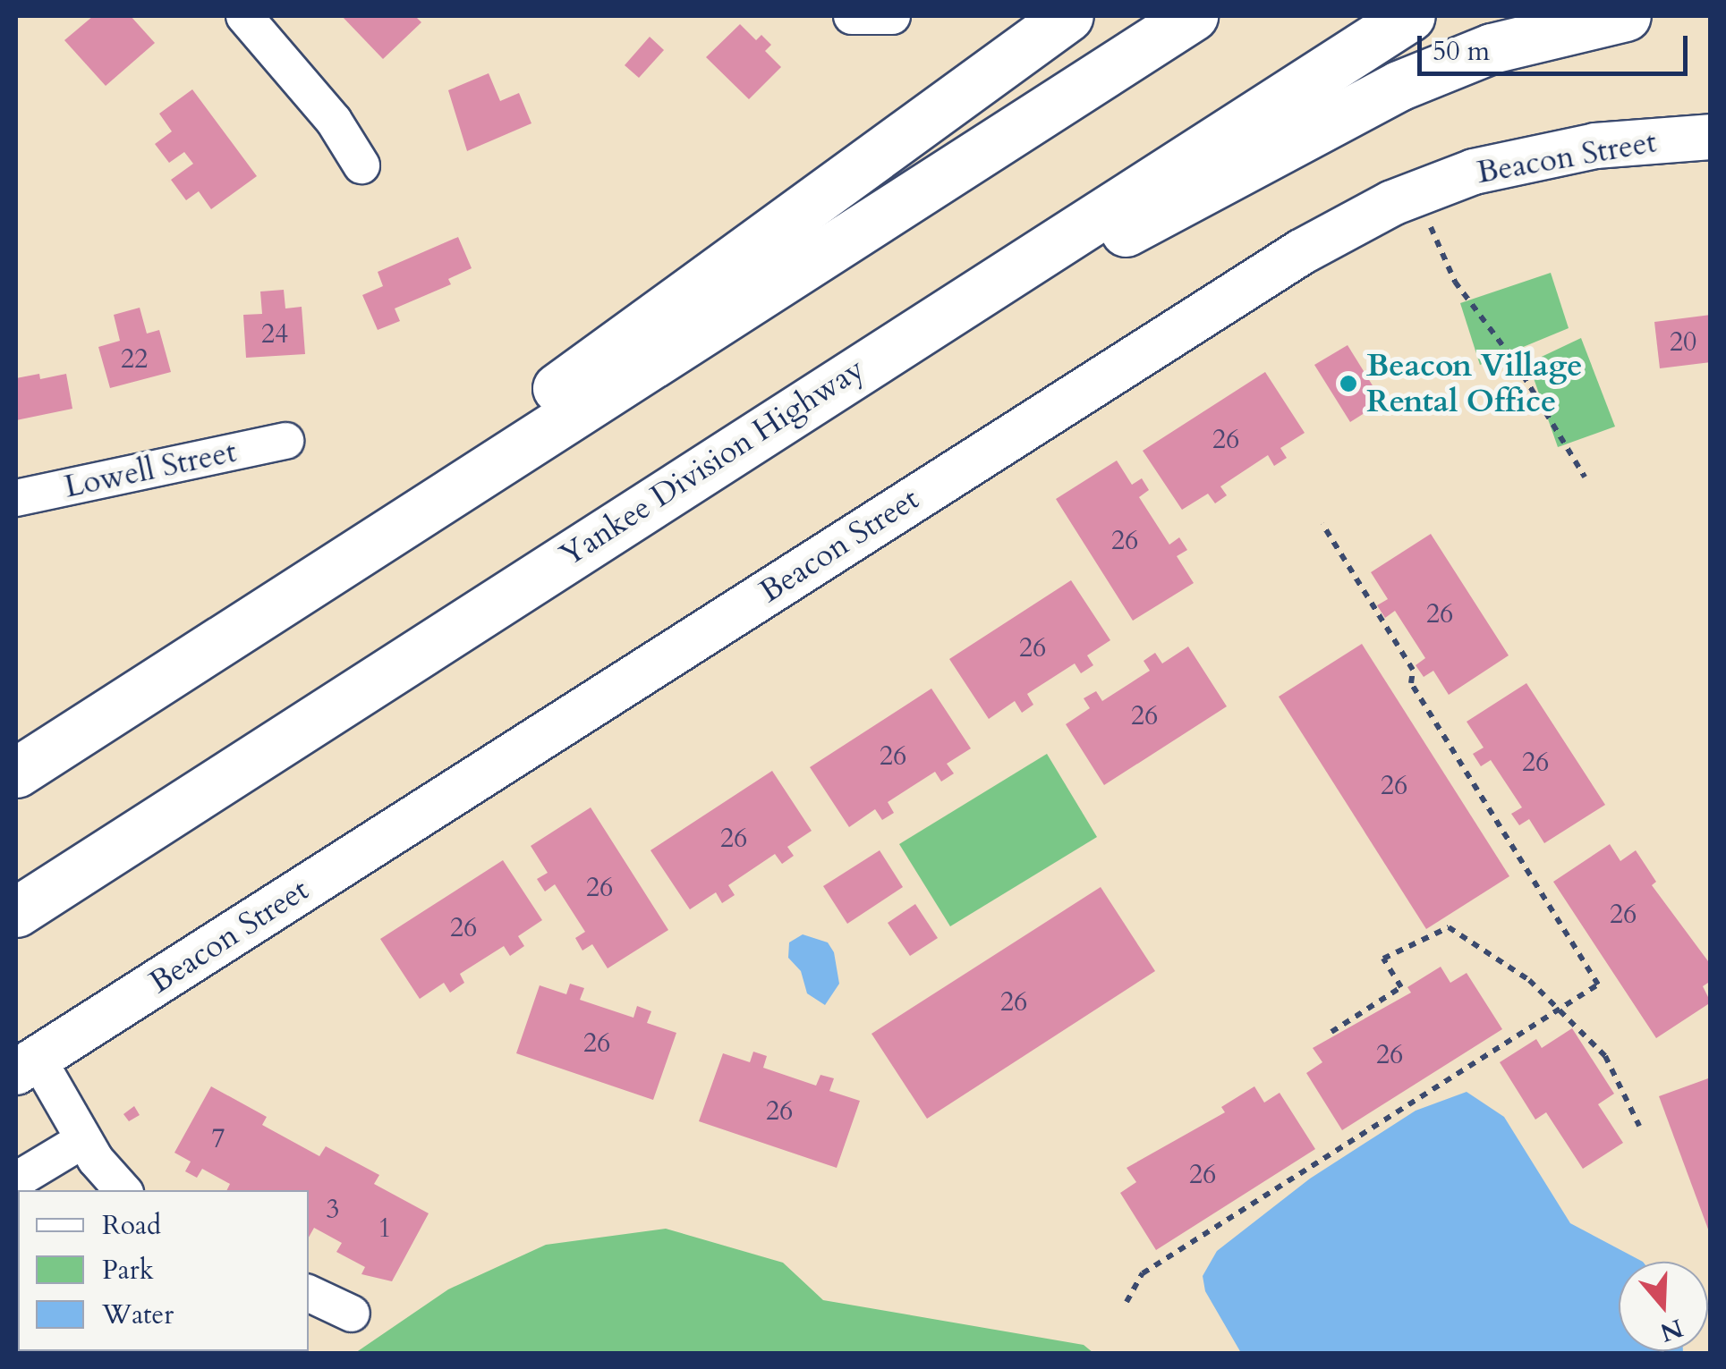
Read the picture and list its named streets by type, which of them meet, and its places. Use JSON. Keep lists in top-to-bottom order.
{
  "streets": {
    "highway": ["Yankee Division Highway"],
    "street": ["Beacon Street", "Lowell Street"]
  },
  "places": ["Beacon Village Rental Office"],
  "house_numbers": [
    "24",
    "20",
    "22",
    "26",
    "26",
    "26",
    "26",
    "26",
    "26",
    "26",
    "26",
    "26",
    "26",
    "26",
    "26",
    "26",
    "26",
    "26",
    "26",
    "7",
    "26",
    "3",
    "1"
  ],
  "legend": ["Road", "Park", "Water"],
  "scale_bar": "50 m",
  "north": "bottom"
}
